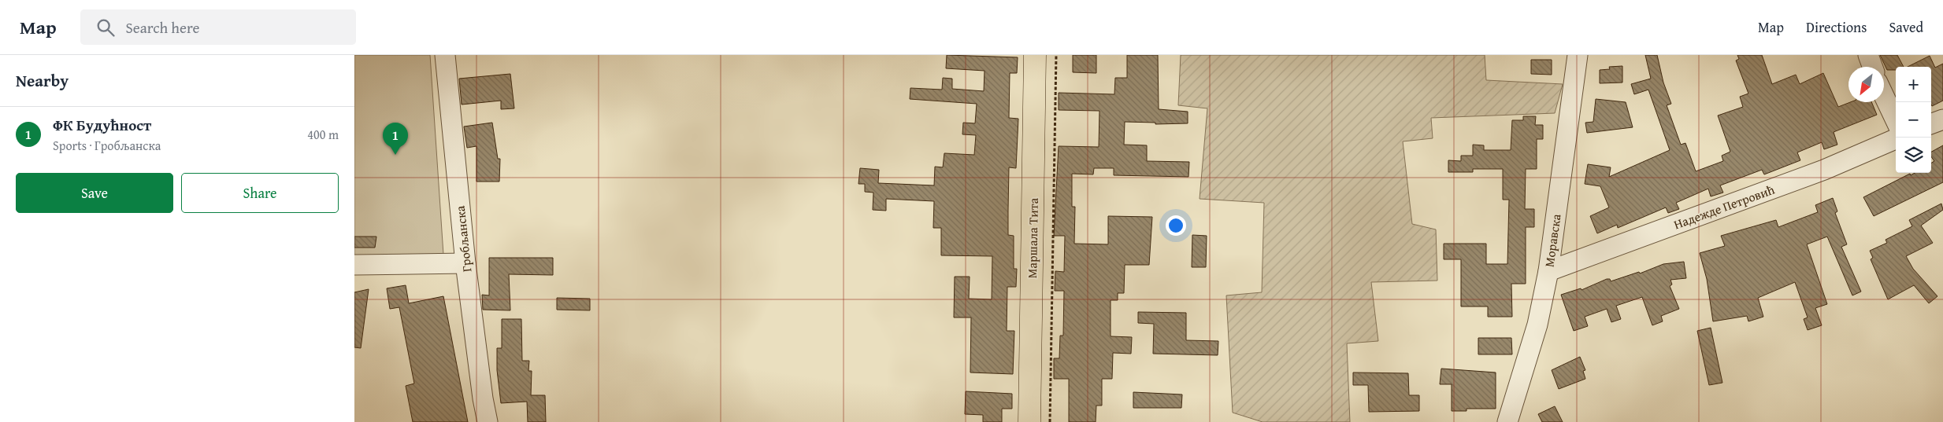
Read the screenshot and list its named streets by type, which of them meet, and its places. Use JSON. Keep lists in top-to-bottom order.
{
  "streets": {
    "main road": ["Маршала Тита"],
    "street": ["Надежде Петровић", "Гробљанска", "Моравска"]
  },
  "crossings": [
    ["Надежде Петровић", "Моравска"]
  ],
  "north": "bottom left",
  "page": {
    "header": "Map",
    "search": "Search here",
    "nav": ["Map", "Directions", "Saved"],
    "heading": "Nearby",
    "map_buttons": ["+", "−"],
    "list": [
      {
        "mark": "1",
        "name": "ФК Будућност",
        "note": "Sports · Гробљанска",
        "value": "400 m"
      }
    ],
    "pins": "1",
    "buttons": ["Save", "Share"]
  }
}
